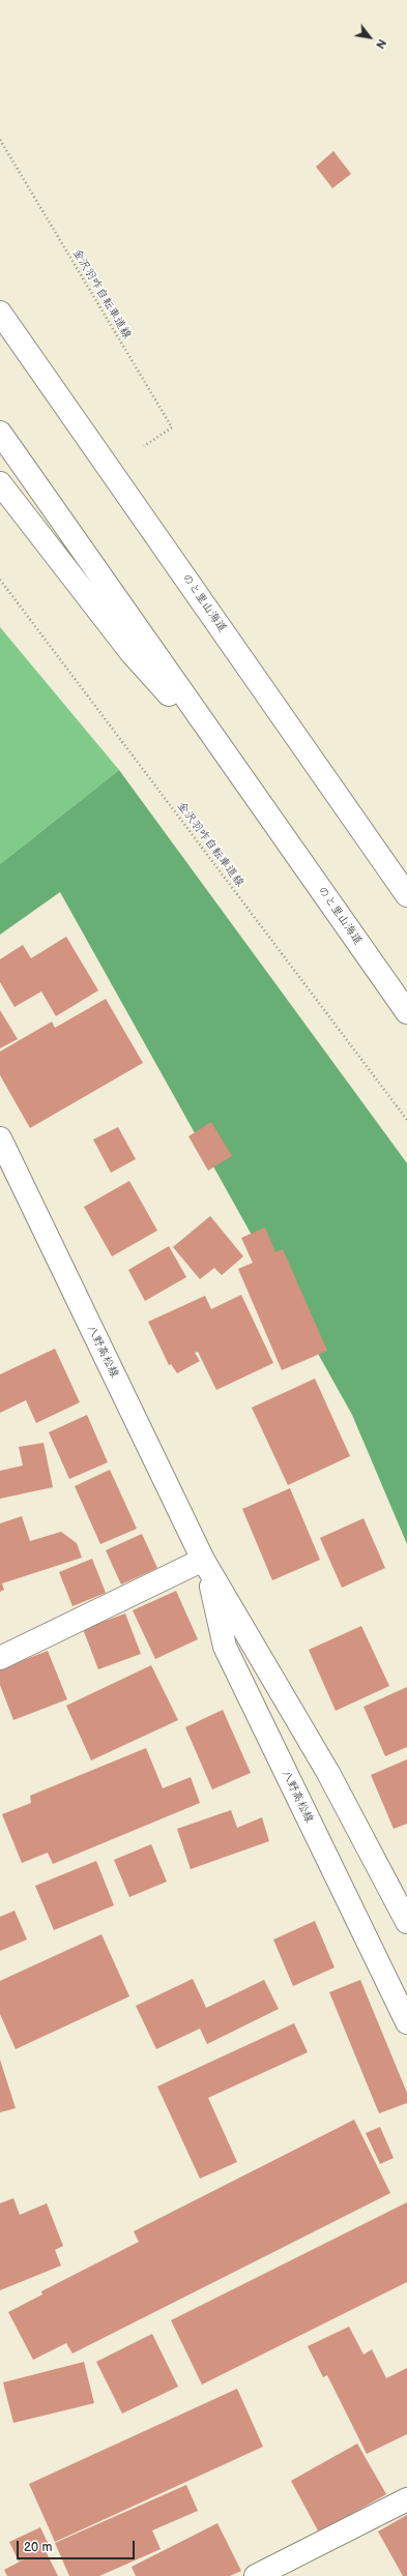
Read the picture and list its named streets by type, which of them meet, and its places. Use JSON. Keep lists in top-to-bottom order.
{
  "streets": {
    "main road": ["のと里山海道", "八野高松線"],
    "path": ["金沢羽咋自転車道線"]
  },
  "scale_bar": "20 m",
  "north": "bottom right"
}
